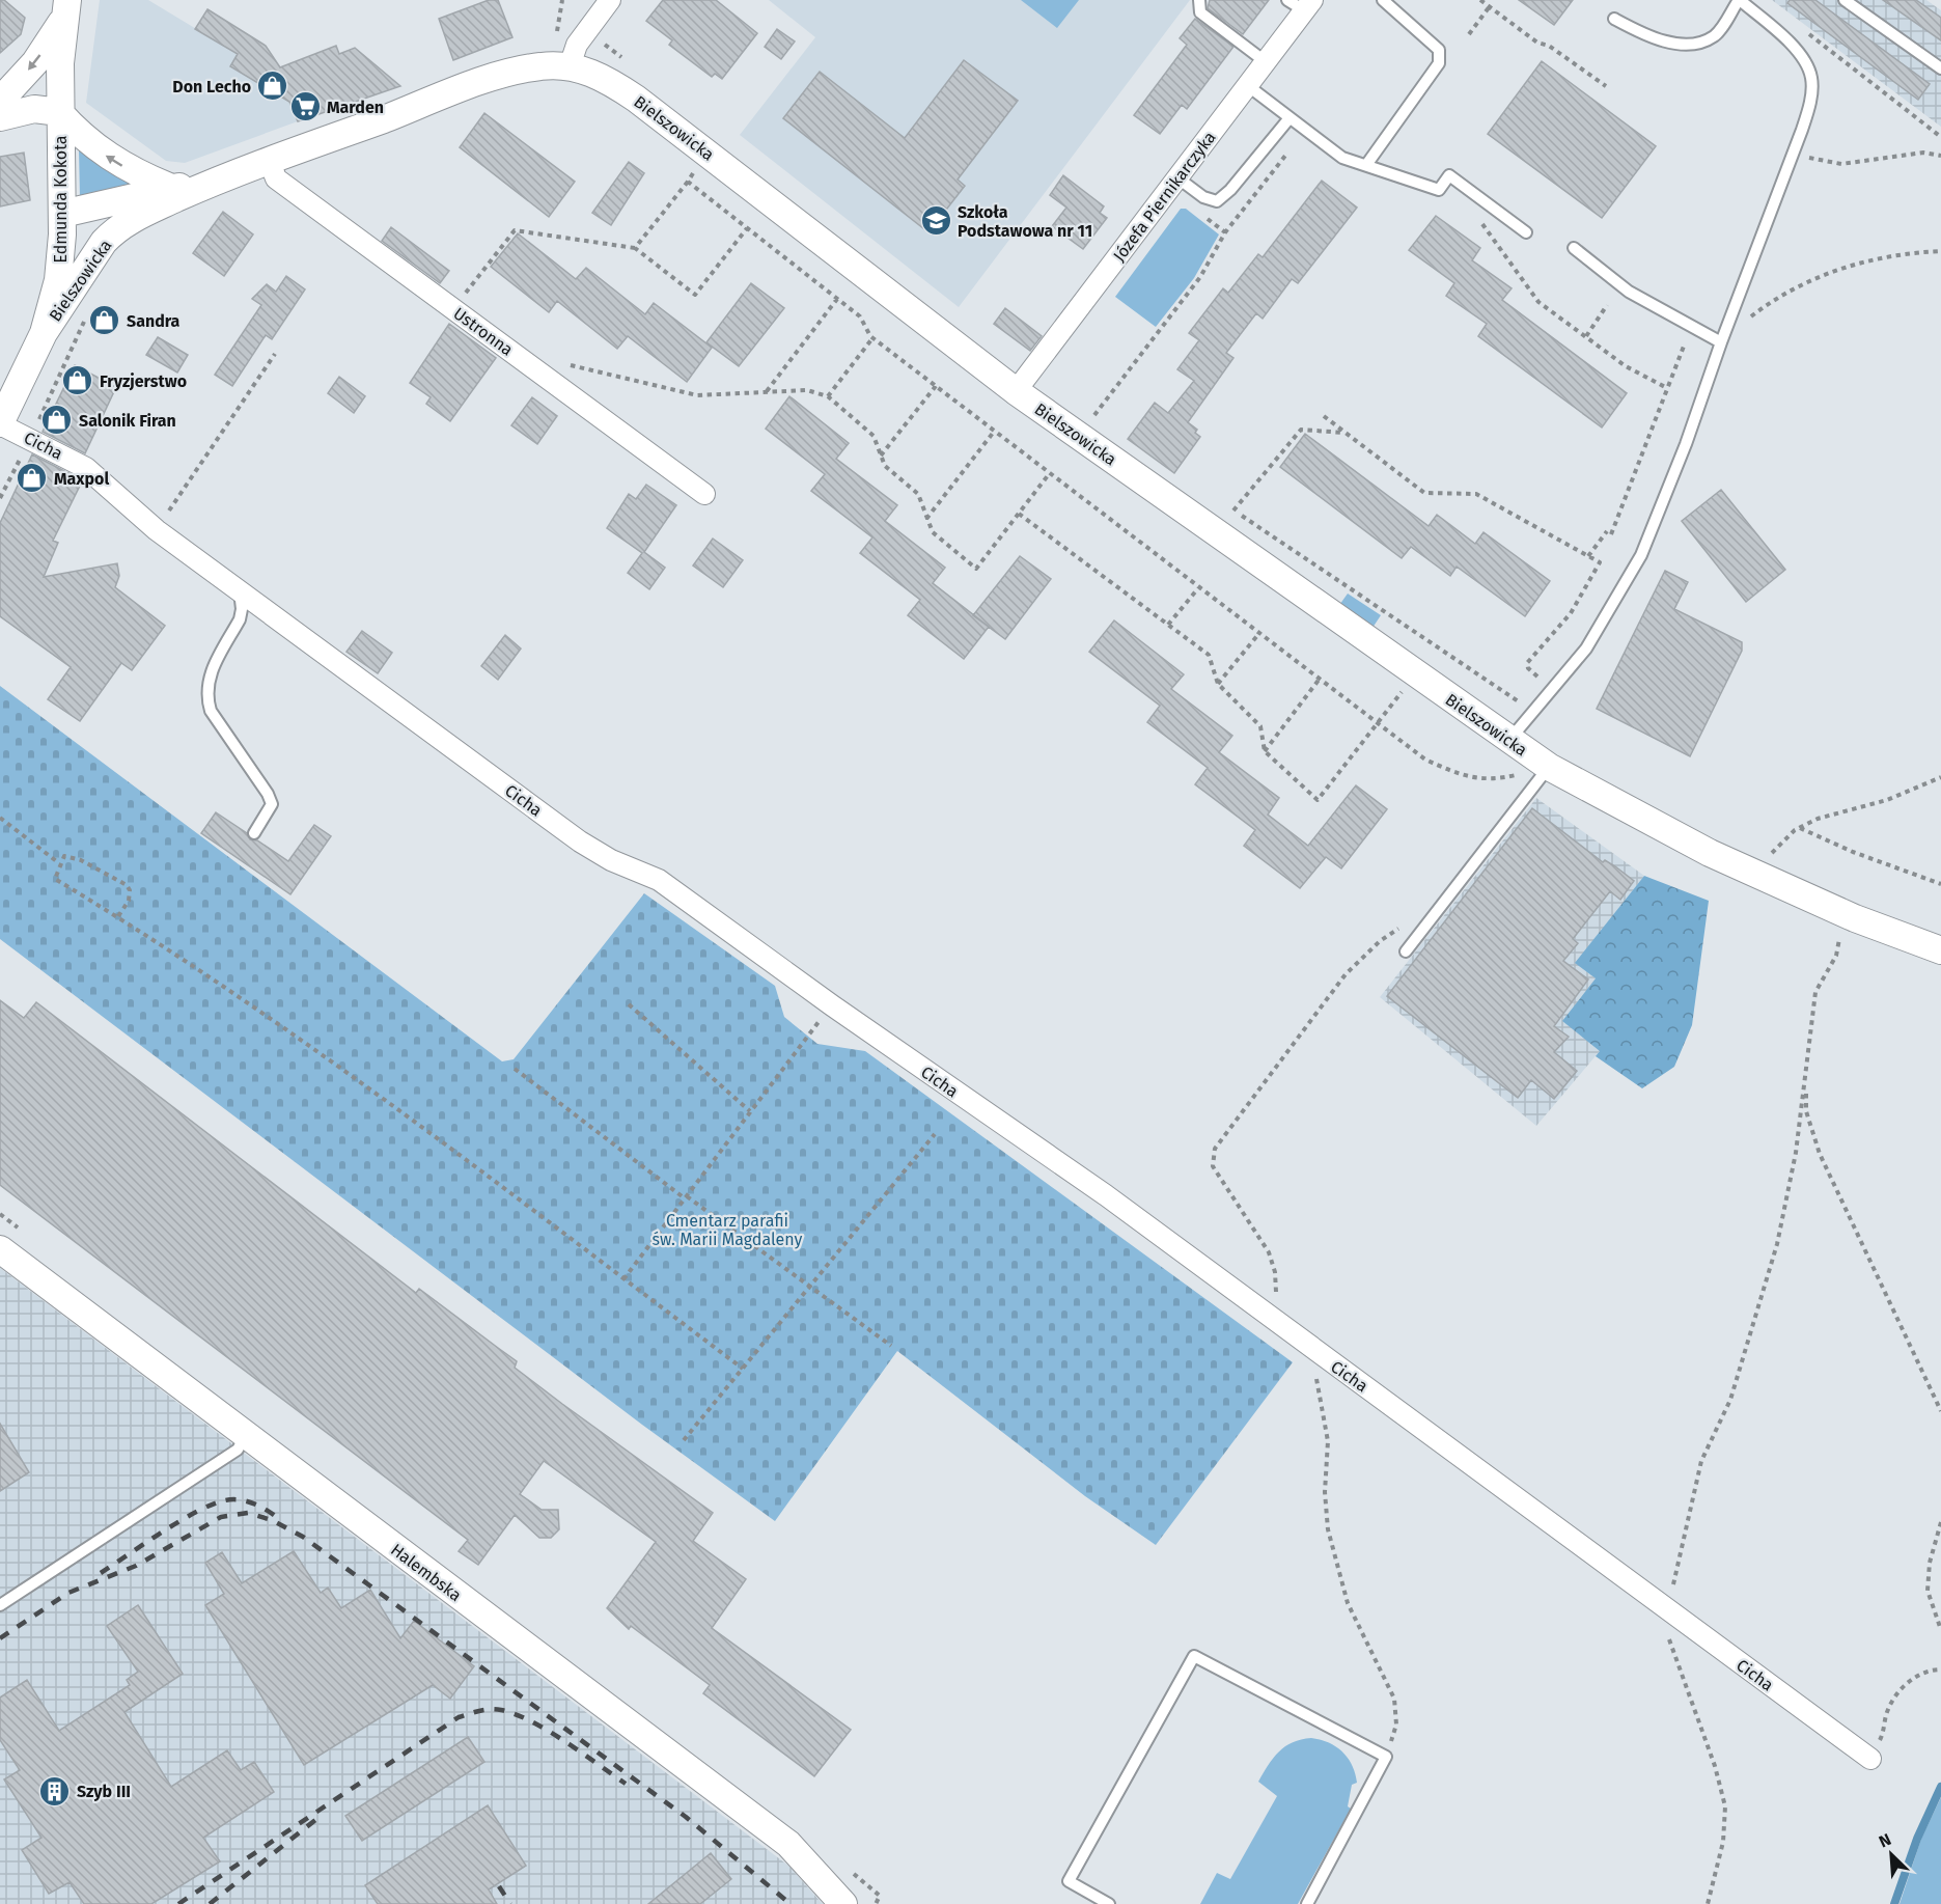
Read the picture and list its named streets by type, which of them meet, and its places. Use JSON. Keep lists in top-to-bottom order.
{
  "streets": {
    "street": [
      "Bielszowicka",
      "Józefa Piernikarczyka",
      "Edmunda Kokota",
      "Ustronna",
      "Cicha",
      "Halembska"
    ]
  },
  "crossings": [
    ["Bielszowicka", "Józefa Piernikarczyka"],
    ["Bielszowicka", "Edmunda Kokota"],
    ["Bielszowicka", "Ustronna"],
    ["Edmunda Kokota", "Cicha"]
  ],
  "parks": ["Cmentarz parafii św. Marii Magdaleny"],
  "places": {
    "shop": [
      "Don Lecho",
      "Sandra",
      "Fryzjerstwo",
      "Salonik Firan",
      "Maxpol"
    ],
    "supermarket": ["Marden"],
    "school or university": ["Szkoła Podstawowa nr 11"],
    "building": ["Szyb III"]
  },
  "north": "top left"
}
